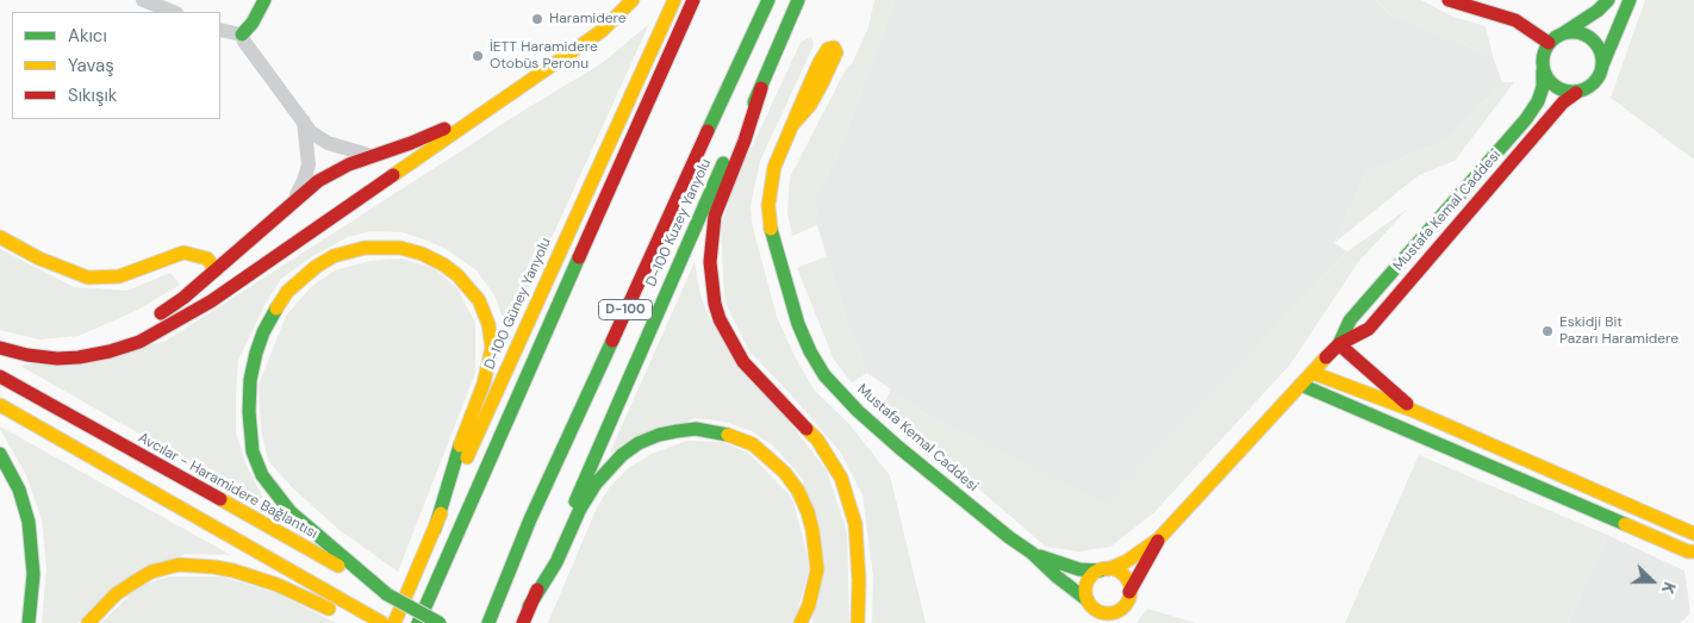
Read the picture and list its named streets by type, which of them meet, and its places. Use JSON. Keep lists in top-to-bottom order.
{
  "streets": {
    "main road": [
      "Mustafa Kemal Caddesi",
      "D-100 Kuzey Yanyolu",
      "D-100 Güney Yanyolu",
      "D-100",
      "Avcılar - Haramidere Bağlantısı"
    ]
  },
  "places": ["Haramidere", "İETT Haramidere Otobüs Peronu", "Eskidji Bit Pazarı Haramidere"],
  "legend": ["Akıcı", "Yavaş", "Sıkışık"],
  "north": "right"
}
